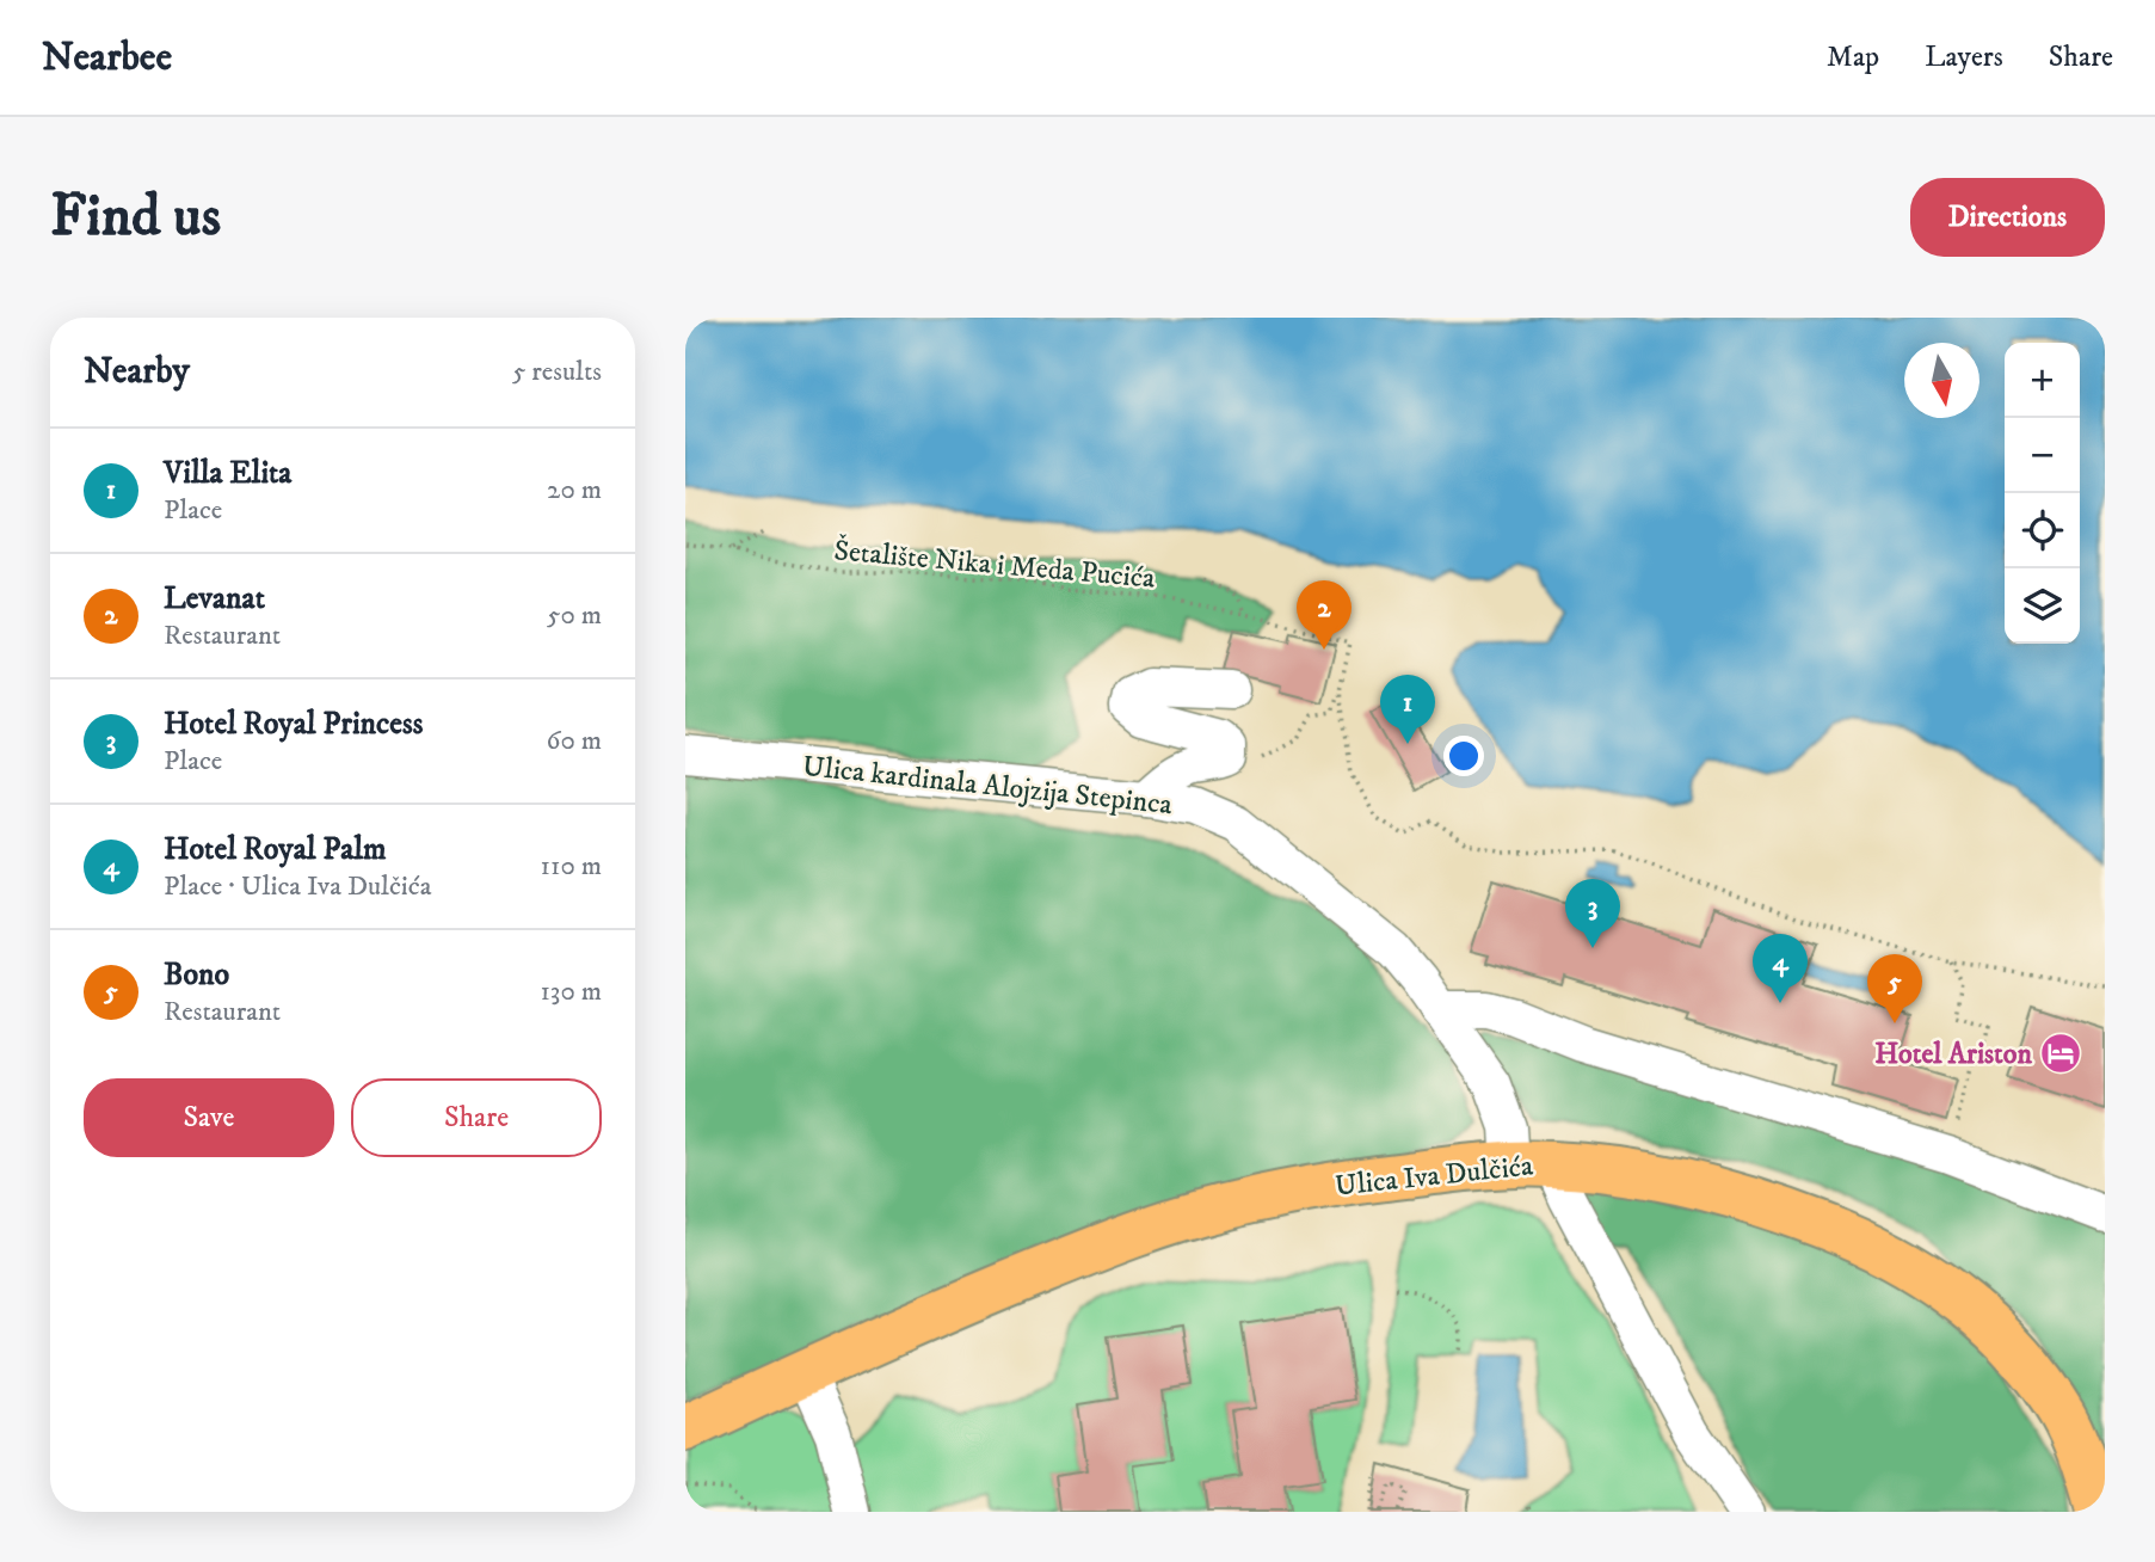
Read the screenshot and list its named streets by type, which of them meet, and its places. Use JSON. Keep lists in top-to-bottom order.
{
  "streets": {
    "main road": ["Ulica Iva Dulčića"],
    "street": ["Ulica kardinala Alojzija Stepinca"],
    "path": ["Šetalište Nika i Meda Pucića"]
  },
  "crossings": [
    ["Ulica kardinala Alojzija Stepinca", "Ulica Iva Dulčića"]
  ],
  "places": {
    "hotel": ["Hotel Ariston"]
  },
  "north": "bottom",
  "page": {
    "header": "Nearbee",
    "nav": ["Map", "Layers", "Share"],
    "buttons": [
      "Directions",
      ["Save", "Share"]
    ],
    "title": "Find us",
    "heading": ["Nearby", "5 results"],
    "map_buttons": ["+", "−"],
    "list": [
      {
        "mark": "1",
        "name": "Villa Elita",
        "note": "Place",
        "value": "20 m"
      },
      {
        "mark": "2",
        "name": "Levanat",
        "note": "Restaurant",
        "value": "50 m"
      },
      {
        "mark": "3",
        "name": "Hotel Royal Princess",
        "note": "Place",
        "value": "60 m"
      },
      {
        "mark": "4",
        "name": "Hotel Royal Palm",
        "note": "Place · Ulica Iva Dulčića",
        "value": "110 m"
      },
      {
        "mark": "5",
        "name": "Bono",
        "note": "Restaurant",
        "value": "130 m"
      }
    ],
    "pins": [
      "2",
      "1",
      "3",
      "4",
      "5"
    ]
  }
}
